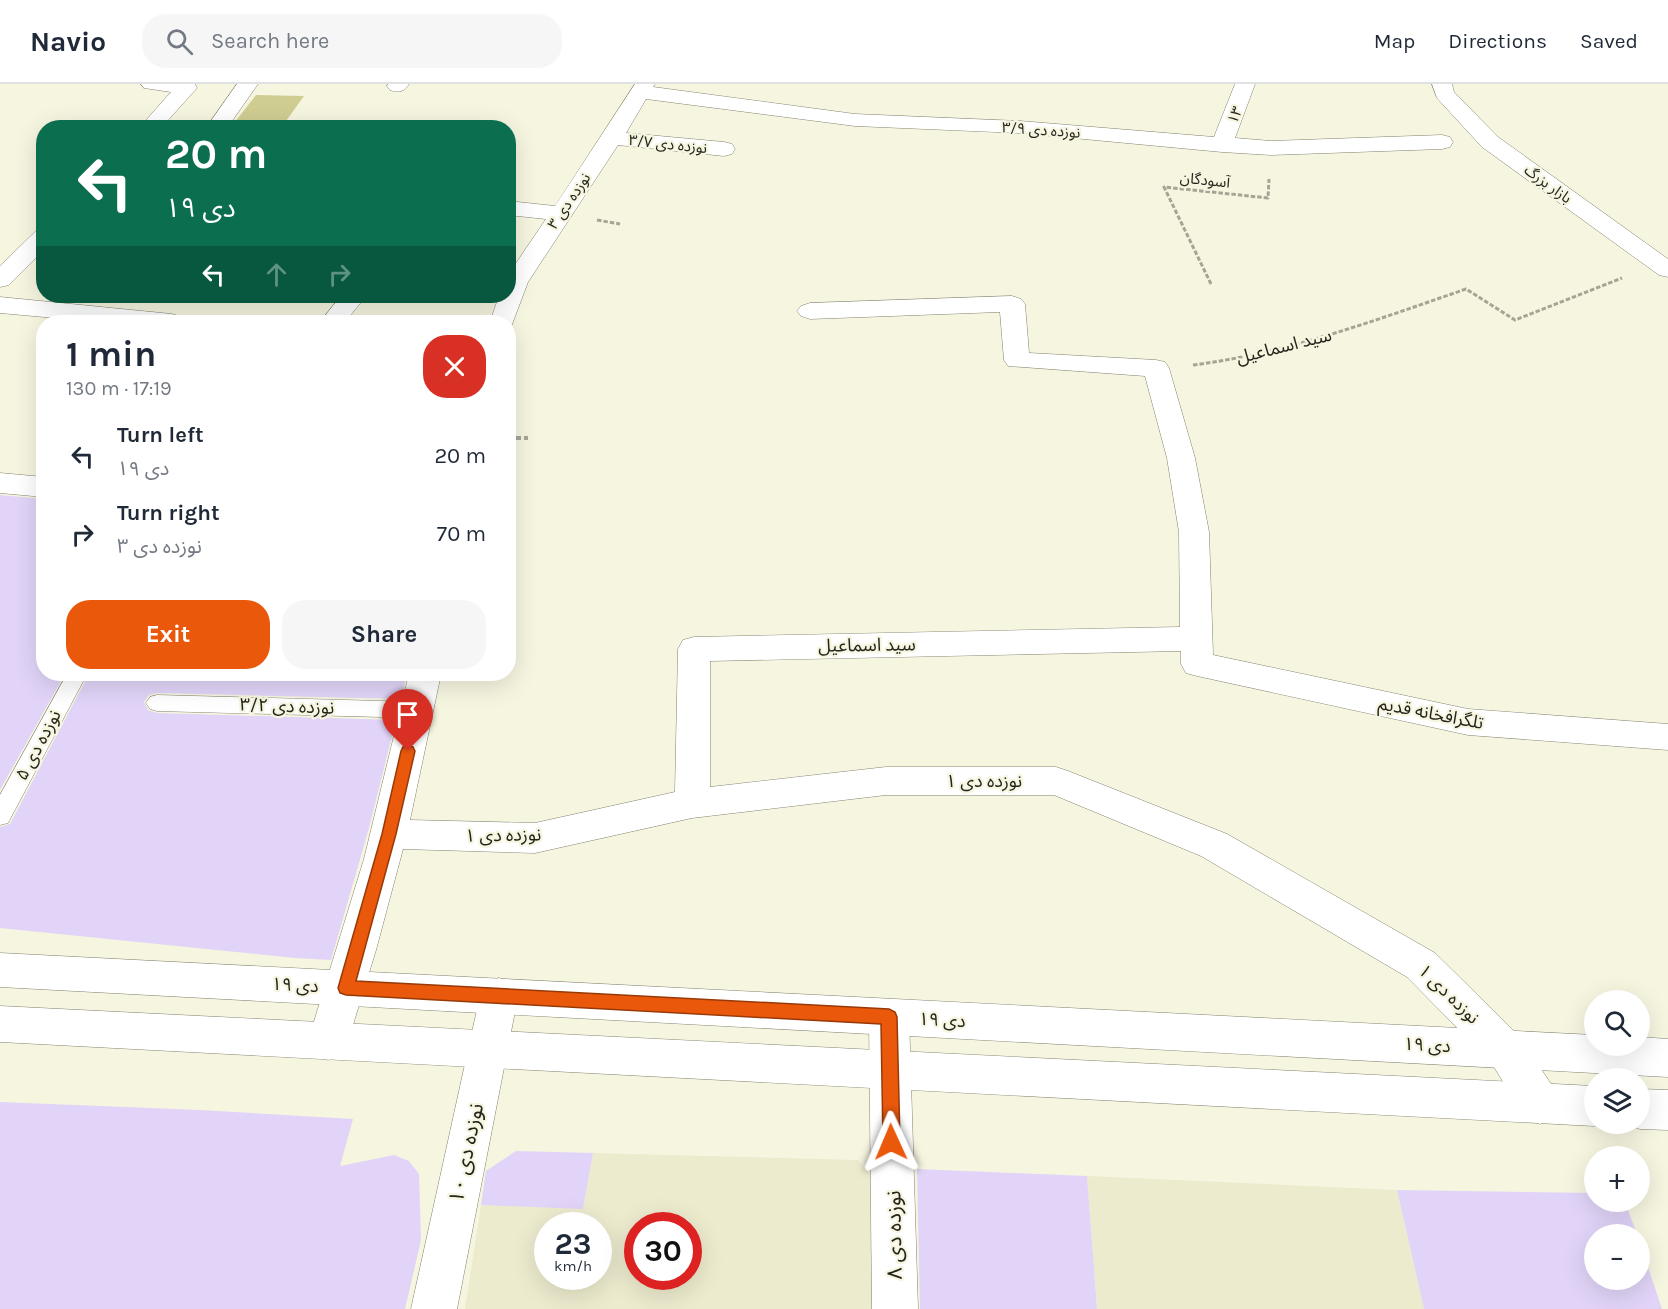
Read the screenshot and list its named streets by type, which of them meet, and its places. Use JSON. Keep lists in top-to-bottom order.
{
  "streets": {
    "street": [
      "۱۳",
      "نوزده دی ۳/۹",
      "نوزده دی ۳/۷",
      "بازار بزرگ",
      "نوزده دی ۳",
      "سید اسماعیل",
      "تلگرافخانه قدیم",
      "نوزده دی ۱",
      "۱۹ دی",
      "نوزده دی ۱۰",
      "نوزده دی ۸"
    ],
    "lane": ["نوزده دی ۳/۲", "نوزده دی ۵"],
    "path": ["آسودگان"]
  },
  "crossings": [
    ["۱۳", "نوزده دی ۳/۹"],
    ["نوزده دی ۳/۹", "آسودگان"],
    ["نوزده دی ۳/۹", "نوزده دی ۳"],
    ["نوزده دی ۳/۷", "نوزده دی ۳"],
    ["بازار بزرگ", "سید اسماعیل"],
    ["سید اسماعیل", "تلگرافخانه قدیم"],
    ["سید اسماعیل", "نوزده دی ۱"],
    ["نوزده دی ۱", "۱۹ دی"],
    ["۱۹ دی", "نوزده دی ۱۰"],
    ["۱۹ دی", "نوزده دی ۸"]
  ],
  "page": {
    "header": "Navio",
    "search": "Search here",
    "nav": ["Map", "Directions", "Saved"],
    "turn": ["20 m", "۱۹ دی"],
    "heading": ["1 min", "130 m · 17:19"],
    "list": [
      {
        "name": "Turn left",
        "note": "۱۹ دی",
        "value": "20 m"
      },
      {
        "name": "Turn right",
        "note": "نوزده دی ۳",
        "value": "70 m"
      }
    ],
    "buttons": ["Exit", "Share"],
    "map_buttons": ["+", "−"],
    "speed": "23 km/h",
    "limit": "30"
  }
}
